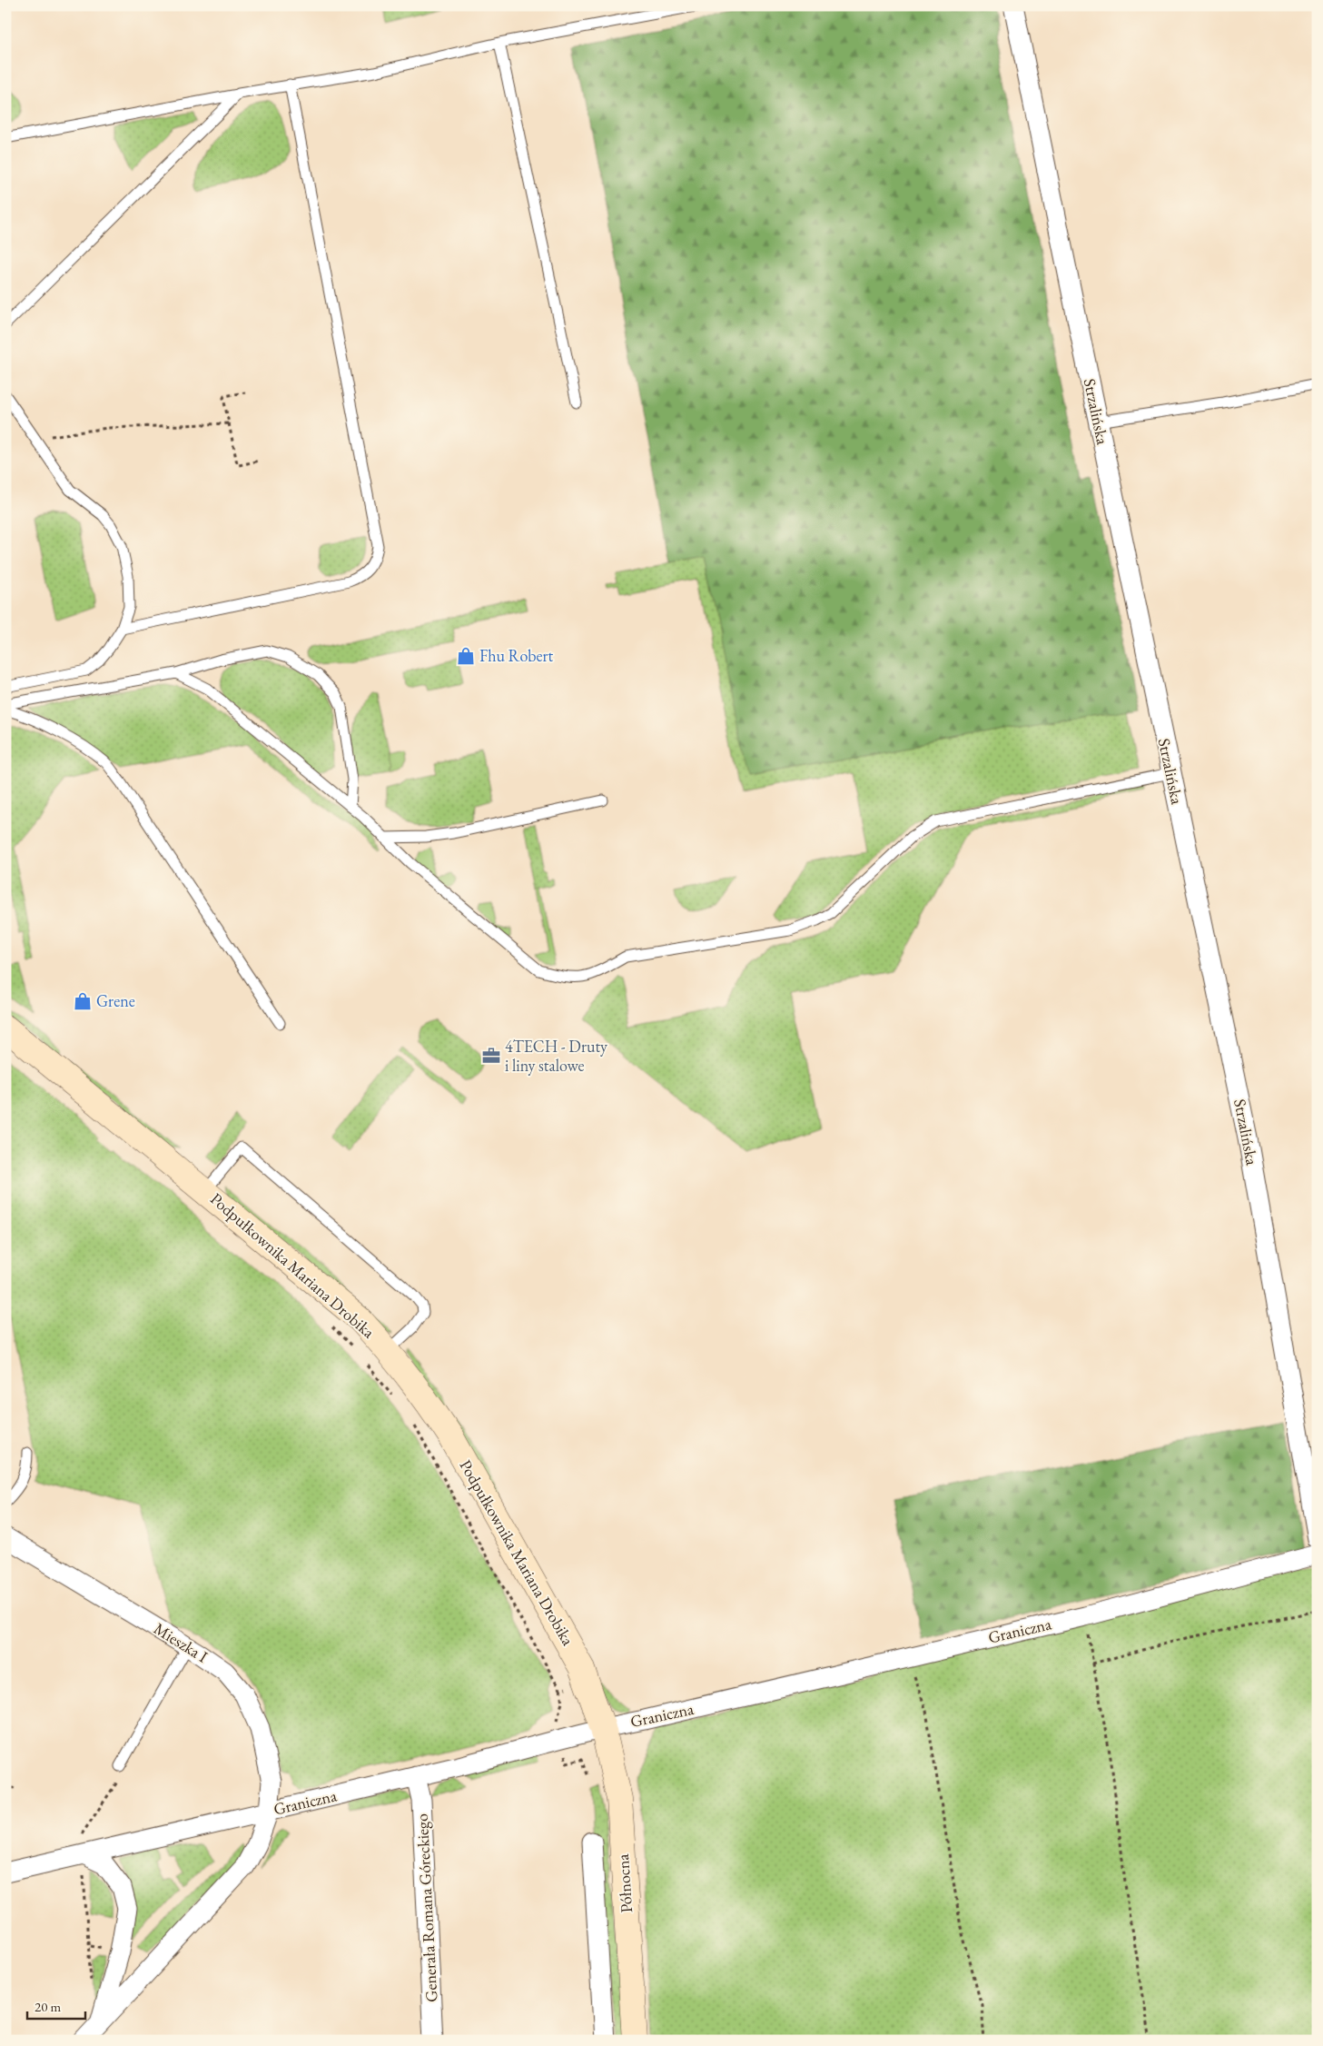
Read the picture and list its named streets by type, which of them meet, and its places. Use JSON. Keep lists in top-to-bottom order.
{
  "streets": {
    "main road": ["Podpułkownika Mariana Drobika", "Północna"],
    "street": [
      "Strzalińska",
      "Graniczna",
      "Mieszka I",
      "Generała Romana Góreckiego"
    ]
  },
  "crossings": [
    ["Podpułkownika Mariana Drobika", "Graniczna"],
    ["Podpułkownika Mariana Drobika", "Północna"],
    ["Graniczna", "Mieszka I"],
    ["Graniczna", "Północna"],
    ["Graniczna", "Generała Romana Góreckiego"]
  ],
  "places": {
    "shop": ["Fhu Robert", "Grene"],
    "office": ["4TECH - Druty i liny stalowe"]
  },
  "scale_bar": "20 m"
}
